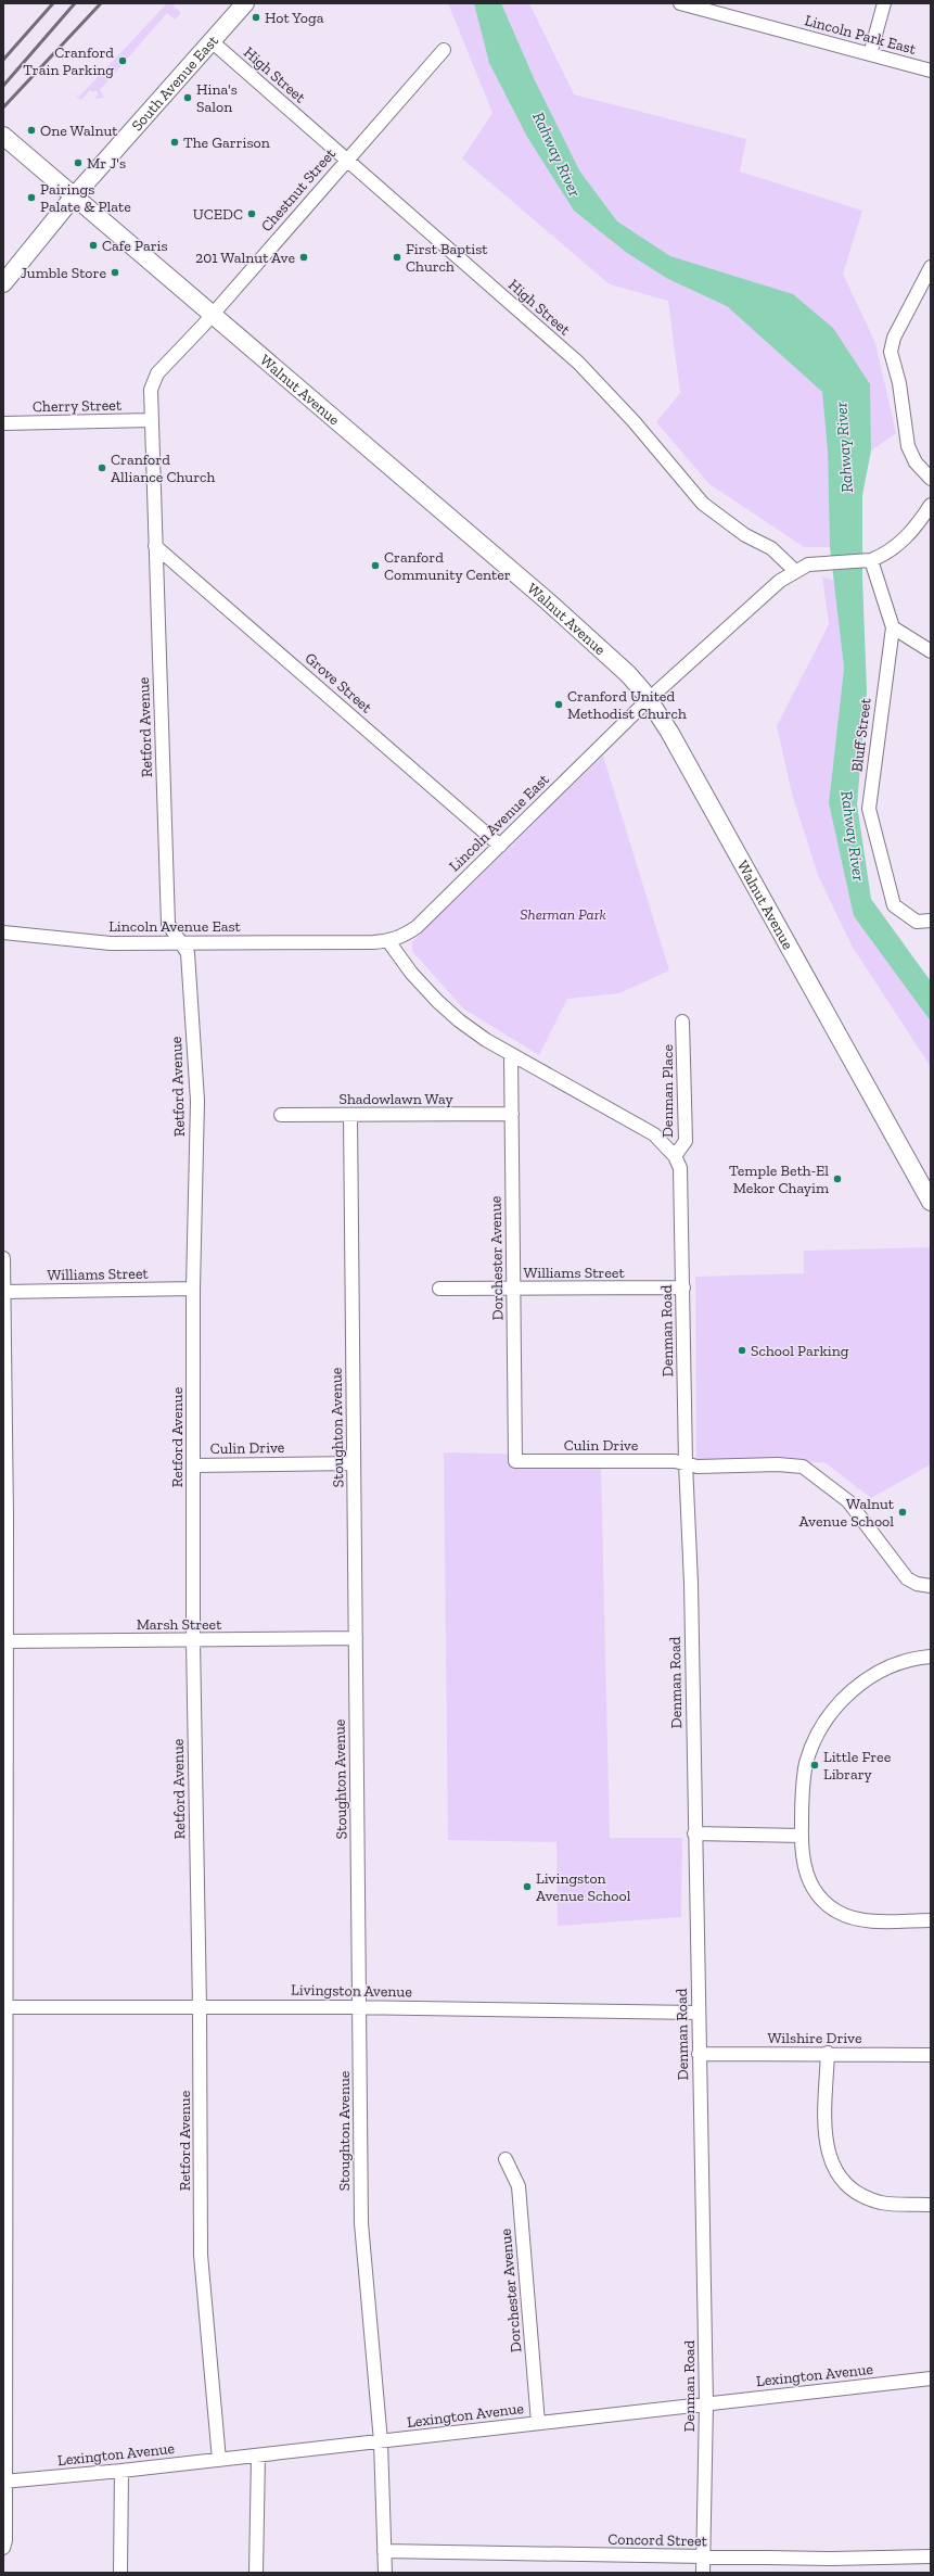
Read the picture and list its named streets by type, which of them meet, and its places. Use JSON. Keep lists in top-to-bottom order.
{
  "streets": {
    "street": [
      "Lincoln Park East",
      "High Street",
      "South Avenue East",
      "Chestnut Street",
      "Walnut Avenue",
      "Cherry Street",
      "Grove Street",
      "Retford Avenue",
      "Bluff Street",
      "Lincoln Avenue East",
      "Denman Place",
      "Shadowlawn Way",
      "Dorchester Avenue",
      "Williams Street",
      "Denman Road",
      "Stoughton Avenue",
      "Culin Drive",
      "Marsh Street",
      "Livingston Avenue",
      "Wilshire Drive",
      "Lexington Avenue",
      "Concord Street"
    ]
  },
  "crossings": [
    ["High Street", "South Avenue East"],
    ["High Street", "Chestnut Street"],
    ["High Street", "Lincoln Avenue East"],
    ["South Avenue East", "Walnut Avenue"],
    ["Chestnut Street", "Walnut Avenue"],
    ["Chestnut Street", "Cherry Street"],
    ["Chestnut Street", "Retford Avenue"],
    ["Walnut Avenue", "Lincoln Avenue East"],
    ["Cherry Street", "Retford Avenue"],
    ["Grove Street", "Retford Avenue"],
    ["Grove Street", "Lincoln Avenue East"],
    ["Retford Avenue", "Lincoln Avenue East"],
    ["Retford Avenue", "Williams Street"],
    ["Retford Avenue", "Culin Drive"],
    ["Retford Avenue", "Marsh Street"],
    ["Retford Avenue", "Livingston Avenue"],
    ["Retford Avenue", "Lexington Avenue"],
    ["Lincoln Avenue East", "Denman Road"],
    ["Denman Place", "Denman Road"],
    ["Shadowlawn Way", "Dorchester Avenue"],
    ["Shadowlawn Way", "Stoughton Avenue"],
    ["Dorchester Avenue", "Williams Street"],
    ["Dorchester Avenue", "Denman Road"],
    ["Dorchester Avenue", "Culin Drive"],
    ["Dorchester Avenue", "Lexington Avenue"],
    ["Williams Street", "Denman Road"],
    ["Denman Road", "Culin Drive"],
    ["Denman Road", "Livingston Avenue"],
    ["Denman Road", "Wilshire Drive"],
    ["Denman Road", "Lexington Avenue"],
    ["Denman Road", "Concord Street"],
    ["Stoughton Avenue", "Culin Drive"],
    ["Stoughton Avenue", "Marsh Street"],
    ["Stoughton Avenue", "Livingston Avenue"],
    ["Stoughton Avenue", "Lexington Avenue"],
    ["Stoughton Avenue", "Concord Street"]
  ],
  "water": ["Rahway River"],
  "parks": ["Sherman Park"],
  "places": [
    "Hot Yoga",
    "Cranford Train Parking",
    "Hina's Salon",
    "One Walnut",
    "The Garrison",
    "Mr J's",
    "Pairings Palate & Plate",
    "UCEDC",
    "Cafe Paris",
    "201 Walnut Ave",
    "First Baptist Church",
    "Jumble Store",
    "Cranford Alliance Church",
    "Cranford Community Center",
    "Cranford United Methodist Church",
    "Temple Beth-El Mekor Chayim",
    "School Parking",
    "Walnut Avenue School",
    "Little Free Library",
    "Livingston Avenue School"
  ]
}
